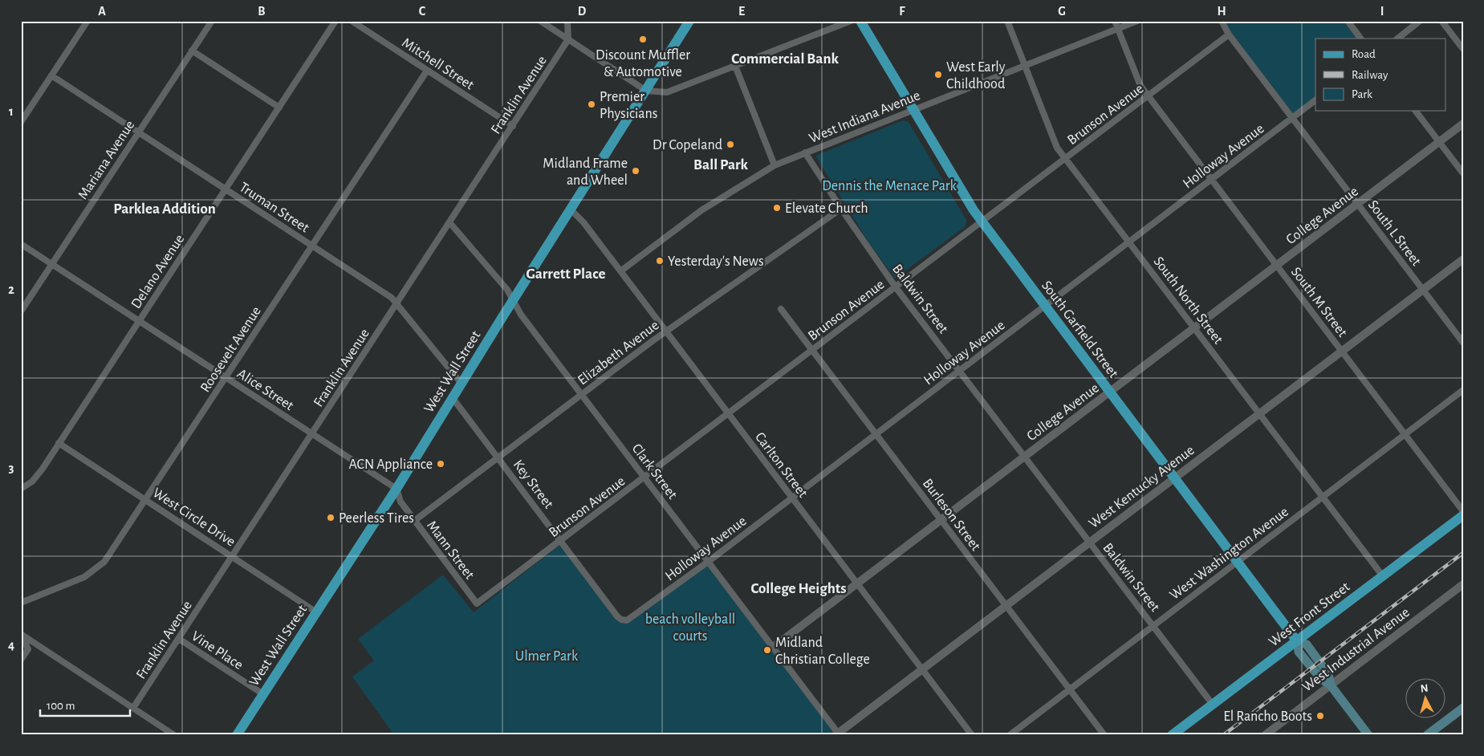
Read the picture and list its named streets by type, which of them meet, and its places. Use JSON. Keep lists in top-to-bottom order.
{
  "streets": {
    "main road": ["South Garfield Street", "West Wall Street", "West Front Street"],
    "street": [
      "Mitchell Street",
      "Franklin Avenue",
      "Brunson Avenue",
      "West Indiana Avenue",
      "Holloway Avenue",
      "Mariana Avenue",
      "Truman Street",
      "College Avenue",
      "South L Street",
      "Delano Avenue",
      "Baldwin Street",
      "South North Street",
      "South M Street",
      "Roosevelt Avenue",
      "Elizabeth Avenue",
      "Alice Street",
      "Carlton Street",
      "Clark Street",
      "Key Street",
      "West Kentucky Avenue",
      "Burleson Street",
      "West Circle Drive",
      "Mann Street",
      "West Washington Avenue",
      "West Industrial Avenue",
      "Vine Place"
    ]
  },
  "crossings": [
    ["Mitchell Street", "Franklin Avenue"],
    ["Mitchell Street", "Roosevelt Avenue"],
    ["Franklin Avenue", "Truman Street"],
    ["Franklin Avenue", "Alice Street"],
    ["Franklin Avenue", "Clark Street"],
    ["Franklin Avenue", "West Circle Drive"],
    ["Franklin Avenue", "Vine Place"],
    ["Brunson Avenue", "South L Street"],
    ["Brunson Avenue", "Baldwin Street"],
    ["Brunson Avenue", "South North Street"],
    ["Brunson Avenue", "South M Street"],
    ["Brunson Avenue", "South Garfield Street"],
    ["Brunson Avenue", "Carlton Street"],
    ["Brunson Avenue", "Clark Street"],
    ["Brunson Avenue", "Key Street"],
    ["Brunson Avenue", "Burleson Street"],
    ["Brunson Avenue", "Mann Street"],
    ["West Indiana Avenue", "Baldwin Street"],
    ["West Indiana Avenue", "South North Street"],
    ["West Indiana Avenue", "South M Street"],
    ["West Indiana Avenue", "South Garfield Street"],
    ["West Indiana Avenue", "Carlton Street"],
    ["Holloway Avenue", "South L Street"],
    ["Holloway Avenue", "Baldwin Street"],
    ["Holloway Avenue", "South North Street"],
    ["Holloway Avenue", "South M Street"],
    ["Holloway Avenue", "South Garfield Street"],
    ["Holloway Avenue", "Carlton Street"],
    ["Holloway Avenue", "Clark Street"],
    ["Holloway Avenue", "Key Street"],
    ["Holloway Avenue", "Burleson Street"],
    ["Mariana Avenue", "Truman Street"],
    ["Mariana Avenue", "Alice Street"],
    ["Truman Street", "Delano Avenue"],
    ["Truman Street", "Roosevelt Avenue"],
    ["Truman Street", "West Wall Street"],
    ["College Avenue", "South L Street"],
    ["College Avenue", "Baldwin Street"],
    ["College Avenue", "South North Street"],
    ["College Avenue", "South M Street"],
    ["College Avenue", "South Garfield Street"],
    ["College Avenue", "Carlton Street"],
    ["College Avenue", "Clark Street"],
    ["College Avenue", "Burleson Street"],
    ["South L Street", "West Kentucky Avenue"],
    ["Delano Avenue", "Alice Street"],
    ["Delano Avenue", "West Circle Drive"],
    ["Baldwin Street", "Elizabeth Avenue"],
    ["Baldwin Street", "West Kentucky Avenue"],
    ["Baldwin Street", "West Washington Avenue"],
    ["Baldwin Street", "West Front Street"],
    ["South North Street", "West Kentucky Avenue"],
    ["South North Street", "West Washington Avenue"],
    ["South North Street", "West Front Street"],
    ["South M Street", "West Kentucky Avenue"],
    ["South M Street", "West Washington Avenue"],
    ["South Garfield Street", "West Kentucky Avenue"],
    ["South Garfield Street", "West Washington Avenue"],
    ["South Garfield Street", "West Front Street"],
    ["South Garfield Street", "West Industrial Avenue"],
    ["Roosevelt Avenue", "Alice Street"],
    ["Roosevelt Avenue", "West Circle Drive"],
    ["Elizabeth Avenue", "Carlton Street"],
    ["Elizabeth Avenue", "Clark Street"],
    ["Elizabeth Avenue", "Key Street"],
    ["Elizabeth Avenue", "Mann Street"],
    ["West Wall Street", "Alice Street"],
    ["West Wall Street", "Carlton Street"],
    ["West Wall Street", "Clark Street"],
    ["West Wall Street", "Key Street"],
    ["West Wall Street", "West Circle Drive"],
    ["West Wall Street", "Mann Street"],
    ["West Wall Street", "Vine Place"],
    ["Alice Street", "Mann Street"],
    ["Carlton Street", "West Kentucky Avenue"],
    ["Clark Street", "West Kentucky Avenue"],
    ["West Kentucky Avenue", "Burleson Street"],
    ["Burleson Street", "West Washington Avenue"]
  ],
  "districts": [
    "Commercial Bank",
    "Ball Park",
    "Parklea Addition",
    "Garrett Place",
    "College Heights"
  ],
  "parks": ["Dennis the Menace Park", "beach volleyball courts", "Ulmer Park"],
  "places": [
    "Discount Muffler & Automotive",
    "West Early Childhood",
    "Premier Physicians",
    "Dr Copeland",
    "Midland Frame and Wheel",
    "Elevate Church",
    "Yesterday's News",
    "ACN Appliance",
    "Peerless Tires",
    "Midland Christian College",
    "El Rancho Boots"
  ],
  "legend": ["Road", "Railway", "Park"],
  "scale_bar": "100 m",
  "north": "top",
  "grid": {
    "columns": [
      "A",
      "B",
      "C",
      "D",
      "E",
      "F",
      "G",
      "H",
      "I"
    ],
    "rows": [
      "1",
      "2",
      "3",
      "4"
    ]
  }
}
